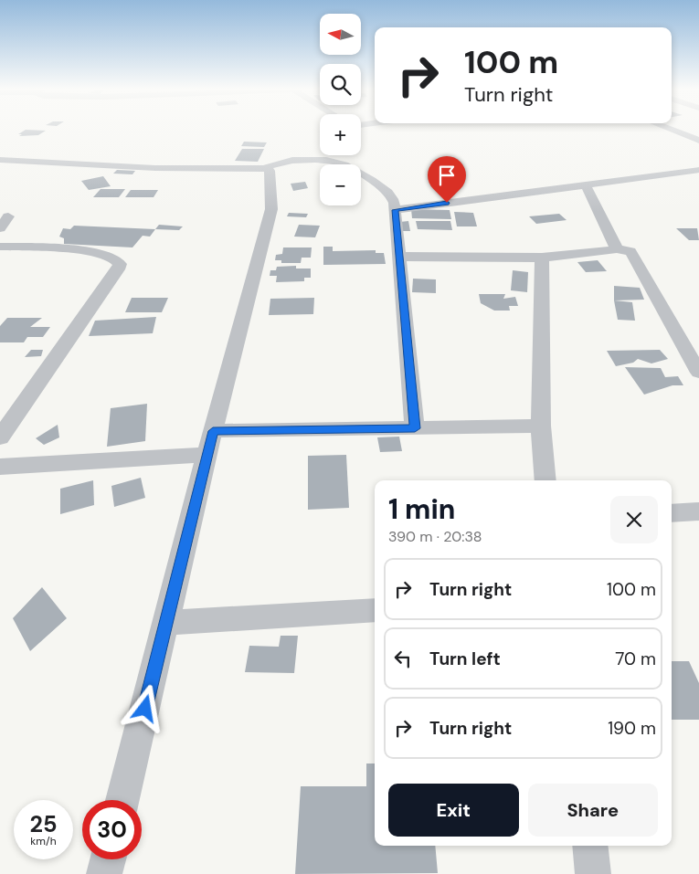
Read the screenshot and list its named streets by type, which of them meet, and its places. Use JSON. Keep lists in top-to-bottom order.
{
  "north": "left",
  "page": {
    "map_buttons": ["+", "−"],
    "turn": ["100 m", "Turn right"],
    "heading": ["1 min", "390 m · 20:38"],
    "list": [
      {
        "name": "Turn right",
        "value": "100 m"
      },
      {
        "name": "Turn left",
        "value": "70 m"
      },
      {
        "name": "Turn right",
        "value": "190 m"
      }
    ],
    "buttons": ["Exit", "Share"],
    "speed": "25 km/h",
    "limit": "30"
  }
}
